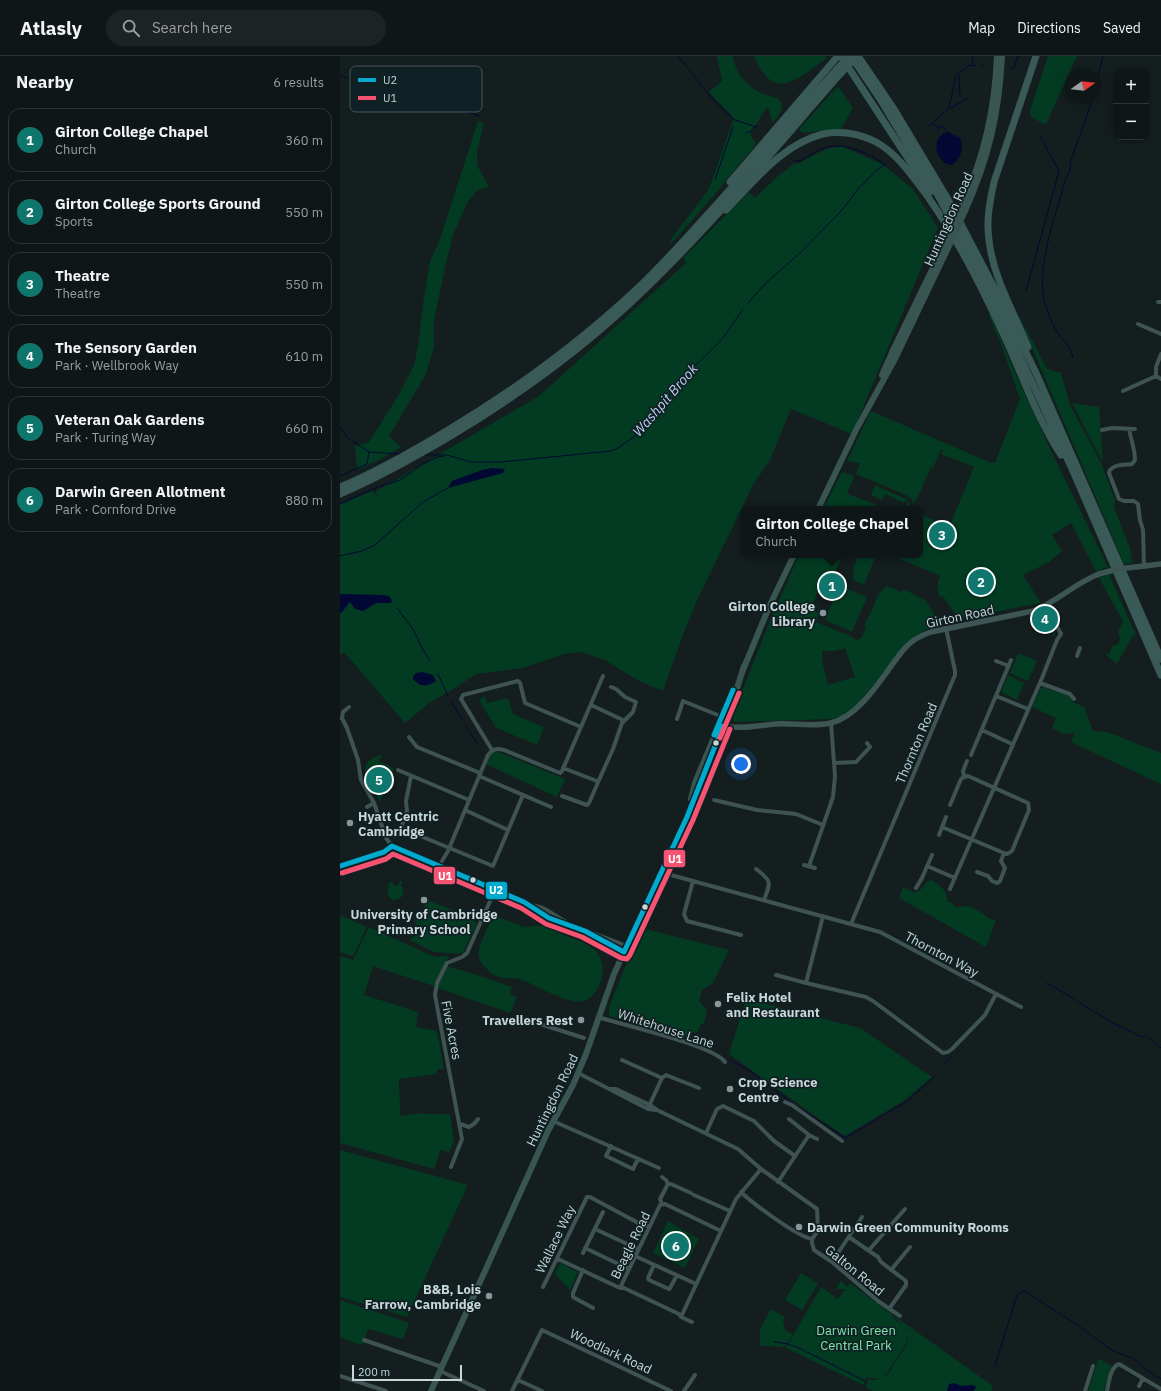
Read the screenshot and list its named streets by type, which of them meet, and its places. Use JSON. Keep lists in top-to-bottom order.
{
  "streets": {
    "main road": ["Huntingdon Road"],
    "street": [
      "Girton Road",
      "Thornton Road",
      "Thornton Way",
      "Whitehouse Lane",
      "Five Acres",
      "Wallace Way",
      "Beagle Road",
      "Galton Road",
      "Woodlark Road"
    ]
  },
  "crossings": [
    ["Huntingdon Road", "Girton Road"],
    ["Huntingdon Road", "Whitehouse Lane"],
    ["Girton Road", "Thornton Road"],
    ["Thornton Road", "Thornton Way"],
    ["Wallace Way", "Beagle Road"]
  ],
  "water": ["Washpit Brook"],
  "parks": ["Darwin Green Central Park"],
  "places": [
    "Girton College Library",
    "Hyatt Centric Cambridge",
    "University of Cambridge Primary School",
    "Felix Hotel and Restaurant",
    "Travellers Rest",
    "Crop Science Centre",
    "Darwin Green Community Rooms",
    "B&B, Lois Farrow, Cambridge"
  ],
  "lines": ["transit line U2", "transit line U1"],
  "legend": ["U2", "U1"],
  "scale_bar": "200 m",
  "north": "right",
  "page": {
    "header": "Atlasly",
    "search": "Search here",
    "nav": ["Map", "Directions", "Saved"],
    "heading": ["Nearby", "6 results"],
    "map_buttons": ["+", "−"],
    "list": [
      {
        "mark": "1",
        "name": "Girton College Chapel",
        "note": "Church",
        "value": "360 m"
      },
      {
        "mark": "2",
        "name": "Girton College Sports Ground",
        "note": "Sports",
        "value": "550 m"
      },
      {
        "mark": "3",
        "name": "Theatre",
        "note": "Theatre",
        "value": "550 m"
      },
      {
        "mark": "4",
        "name": "The Sensory Garden",
        "note": "Park · Wellbrook Way",
        "value": "610 m"
      },
      {
        "mark": "5",
        "name": "Veteran Oak Gardens",
        "note": "Park · Turing Way",
        "value": "660 m"
      },
      {
        "mark": "6",
        "name": "Darwin Green Allotment",
        "note": "Park · Cornford Drive",
        "value": "880 m"
      }
    ],
    "popup": ["Girton College Chapel", "Church"],
    "pins": [
      "3",
      "2",
      "1",
      "4",
      "5",
      "6"
    ],
    "scale": "200 m"
  }
}
